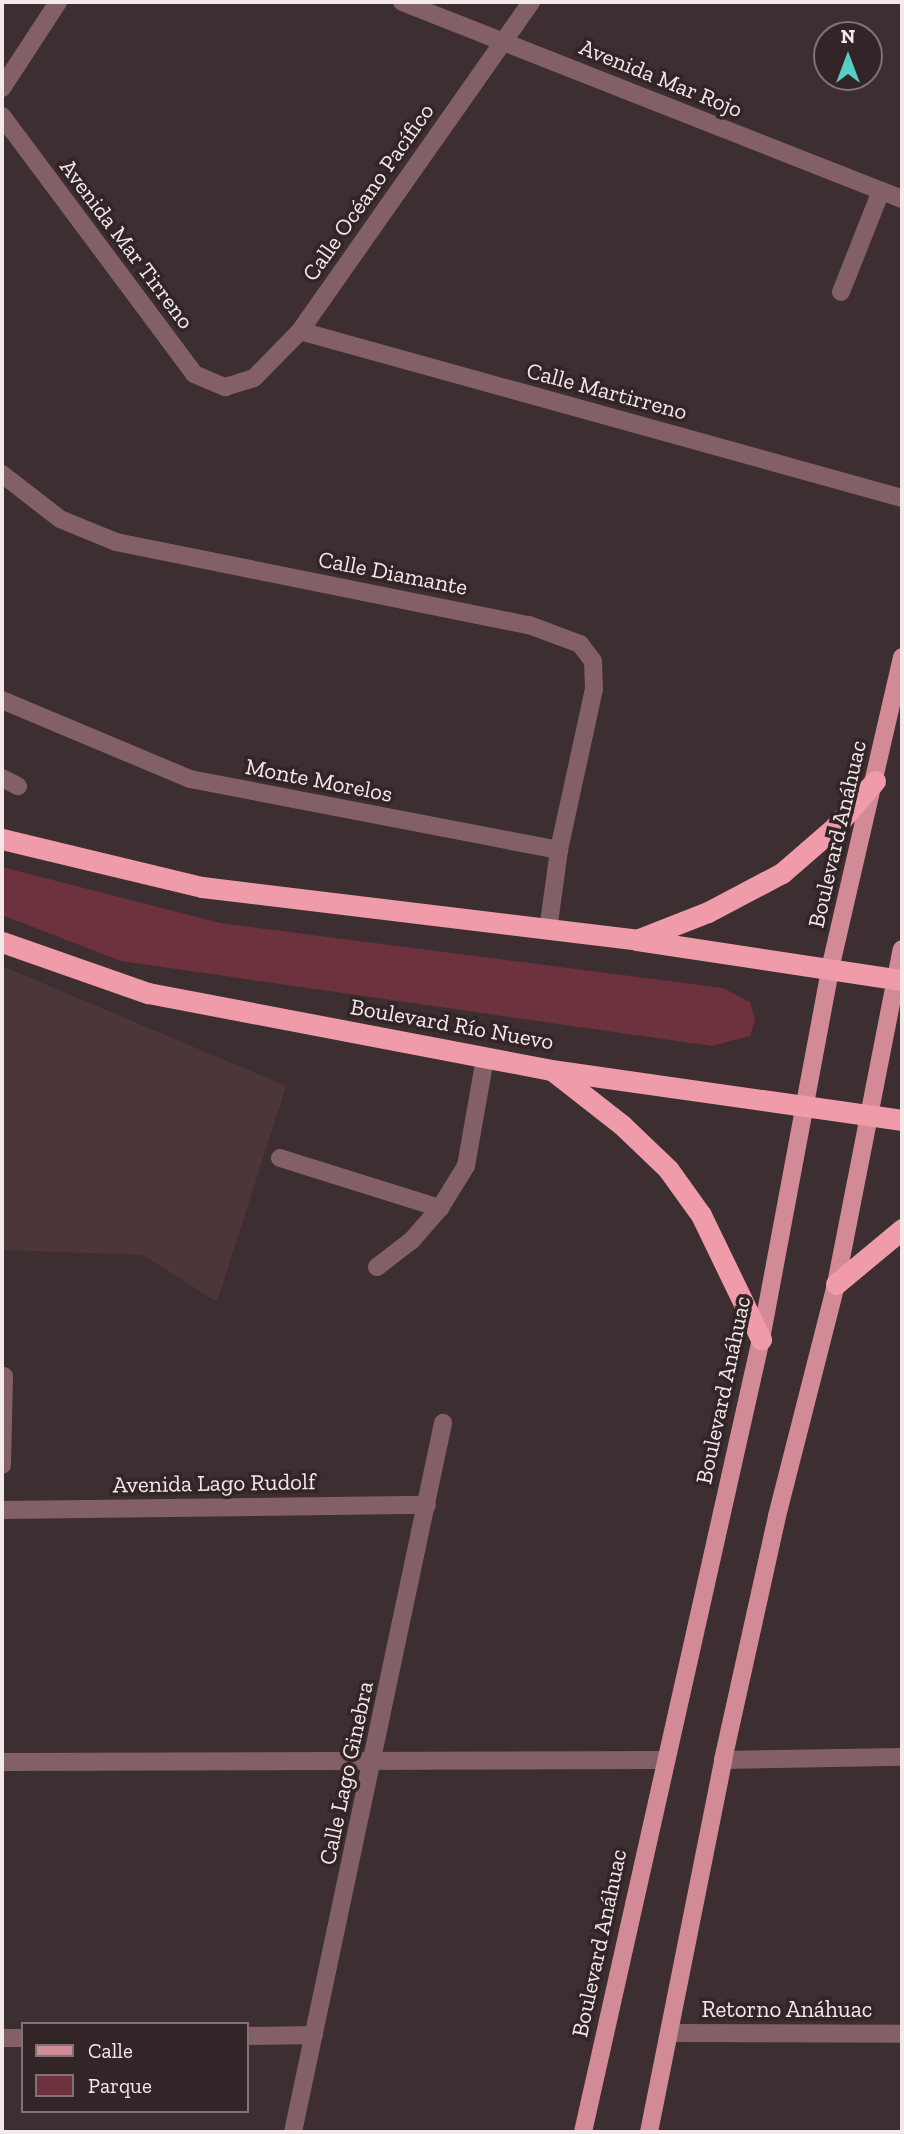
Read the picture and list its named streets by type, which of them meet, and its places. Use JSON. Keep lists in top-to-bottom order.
{
  "streets": {
    "highway": ["Boulevard Río Nuevo"],
    "main road": ["Boulevard Anáhuac"],
    "street": [
      "Avenida Mar Rojo",
      "Calle Océano Pacífico",
      "Avenida Mar Tirreno",
      "Calle Martirreno",
      "Calle Diamante",
      "Monte Morelos",
      "Avenida Lago Rudolf",
      "Calle Lago Ginebra",
      "Retorno Anáhuac"
    ]
  },
  "crossings": [
    ["Avenida Mar Rojo", "Calle Océano Pacífico"],
    ["Calle Océano Pacífico", "Avenida Mar Tirreno"],
    ["Calle Océano Pacífico", "Calle Martirreno"],
    ["Calle Diamante", "Monte Morelos"],
    ["Boulevard Anáhuac", "Boulevard Río Nuevo"],
    ["Avenida Lago Rudolf", "Calle Lago Ginebra"]
  ],
  "legend": ["Calle", "Parque"],
  "north": "top"
}
